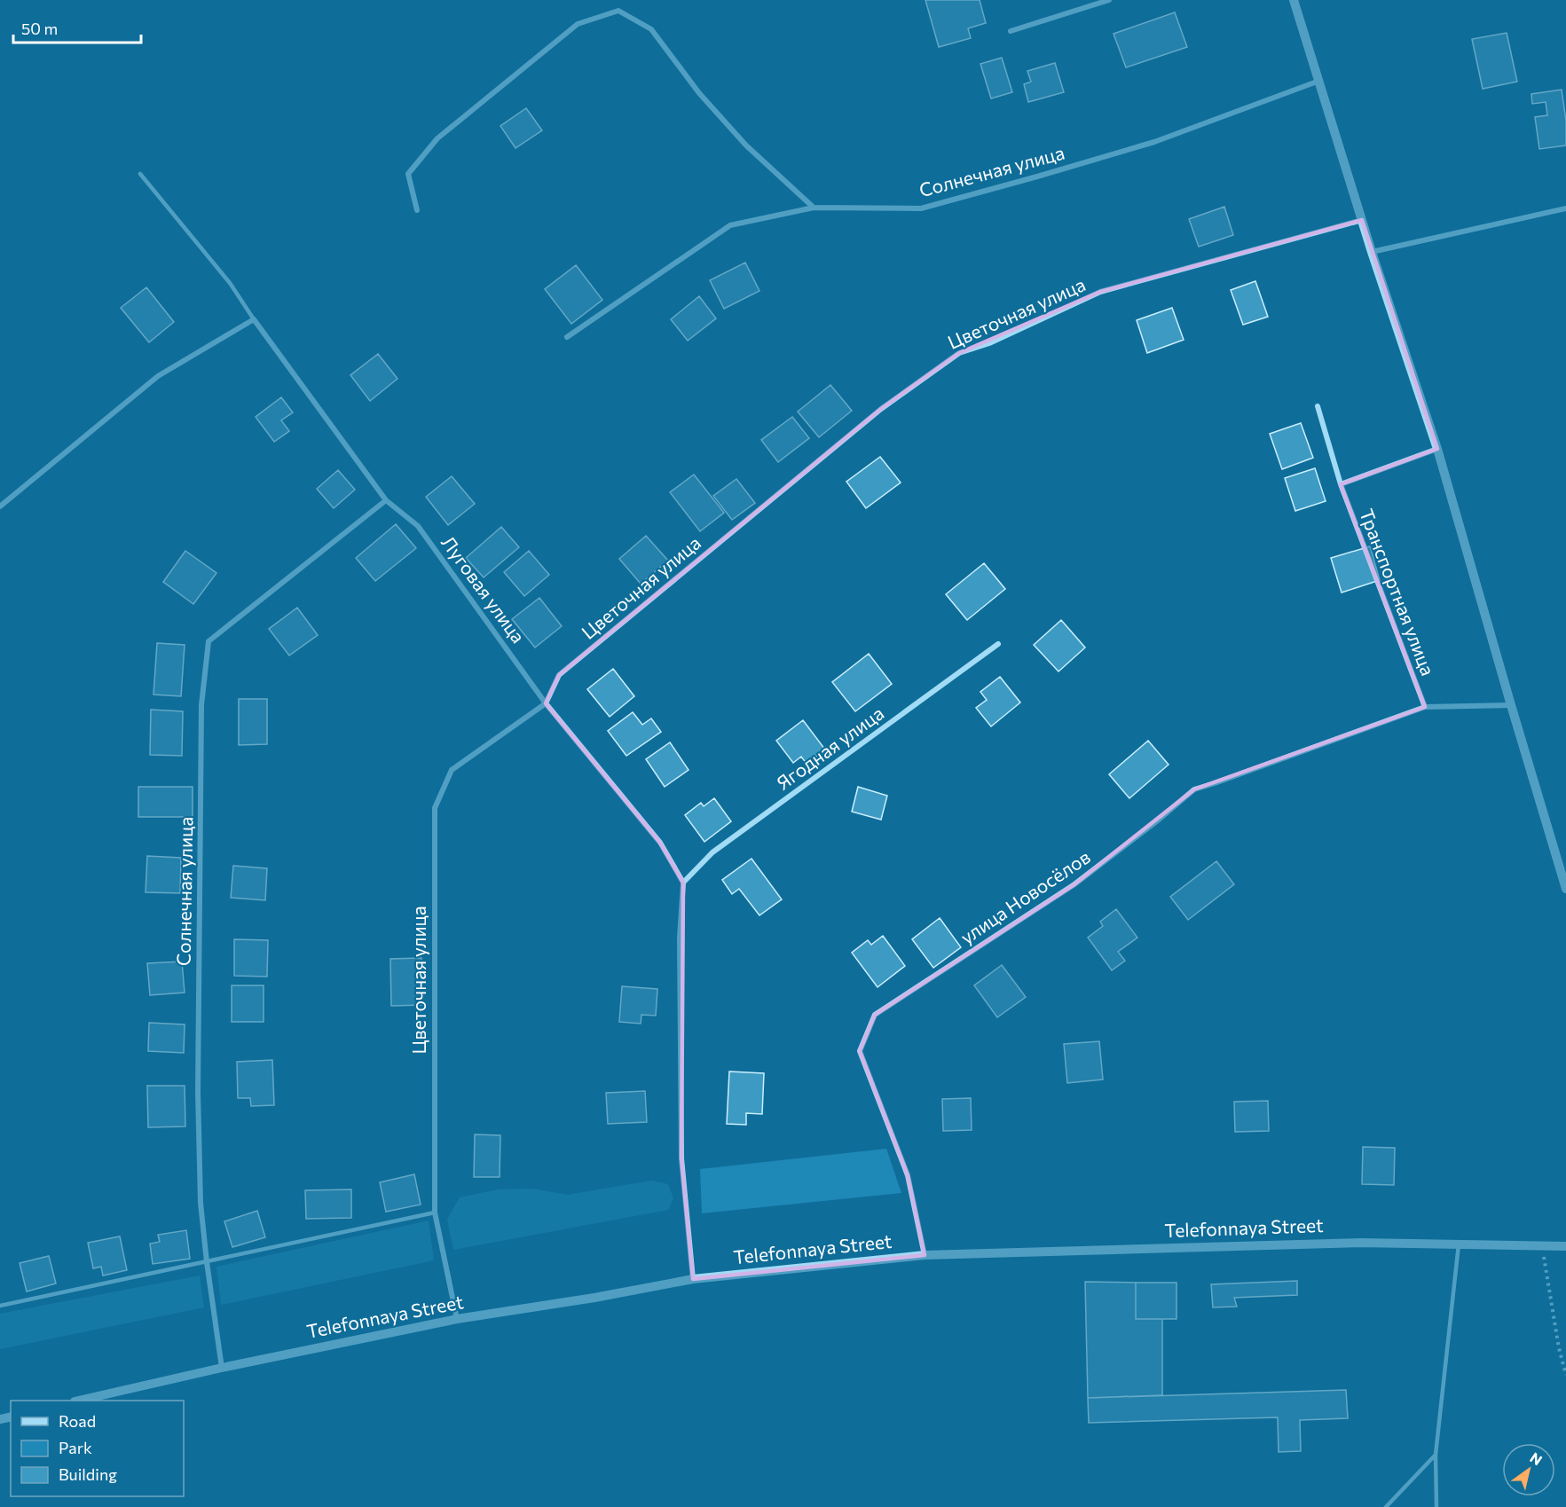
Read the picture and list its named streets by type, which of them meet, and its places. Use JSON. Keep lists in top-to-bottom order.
{
  "streets": {
    "street": [
      "Солнечная улица",
      "Цветочная улица",
      "Луговая улица",
      "Транспортная улица",
      "Ягодная улица",
      "улица Новосёлов",
      "Telefonnaya Street"
    ]
  },
  "crossings": [
    ["Солнечная улица", "Луговая улица"],
    ["Солнечная улица", "Telefonnaya Street"],
    ["Цветочная улица", "Луговая улица"],
    ["Цветочная улица", "Telefonnaya Street"],
    ["Луговая улица", "Ягодная улица"],
    ["Транспортная улица", "улица Новосёлов"],
    ["улица Новосёлов", "Telefonnaya Street"]
  ],
  "legend": ["Road", "Park", "Building"],
  "scale_bar": "50 m",
  "north": "top right"
}
